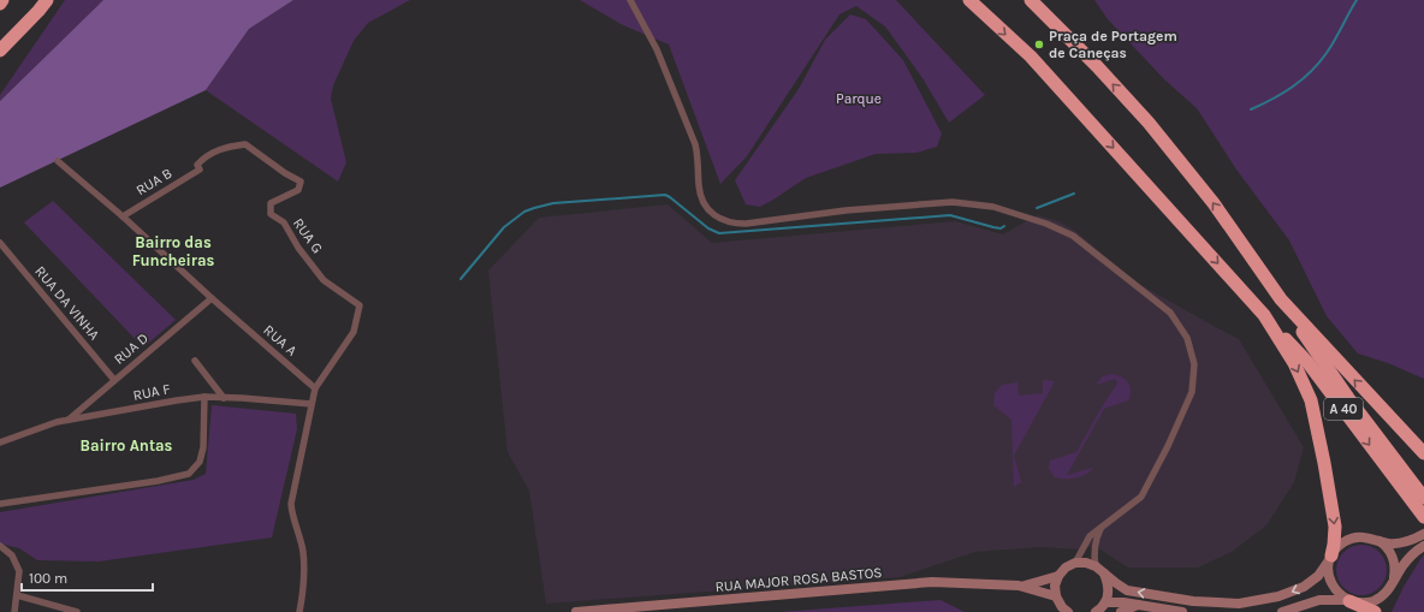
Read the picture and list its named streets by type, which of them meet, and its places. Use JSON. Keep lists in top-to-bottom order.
{
  "streets": {
    "highway": ["A 40"],
    "main road": ["RUA MAJOR ROSA BASTOS"],
    "street": [
      "RUA B",
      "RUA G",
      "RUA DA VINHA",
      "RUA A",
      "RUA D",
      "RUA F"
    ]
  },
  "crossings": [
    ["RUA B", "RUA G"],
    ["RUA B", "RUA A"],
    ["RUA G", "RUA A"],
    ["RUA DA VINHA", "RUA D"],
    ["RUA A", "RUA D"],
    ["RUA D", "RUA F"]
  ],
  "districts": ["Bairro das Funcheiras", "Bairro Antas"],
  "parks": ["Parque"],
  "places": ["Praça de Portagem de Caneças"],
  "scale_bar": "100 m"
}
